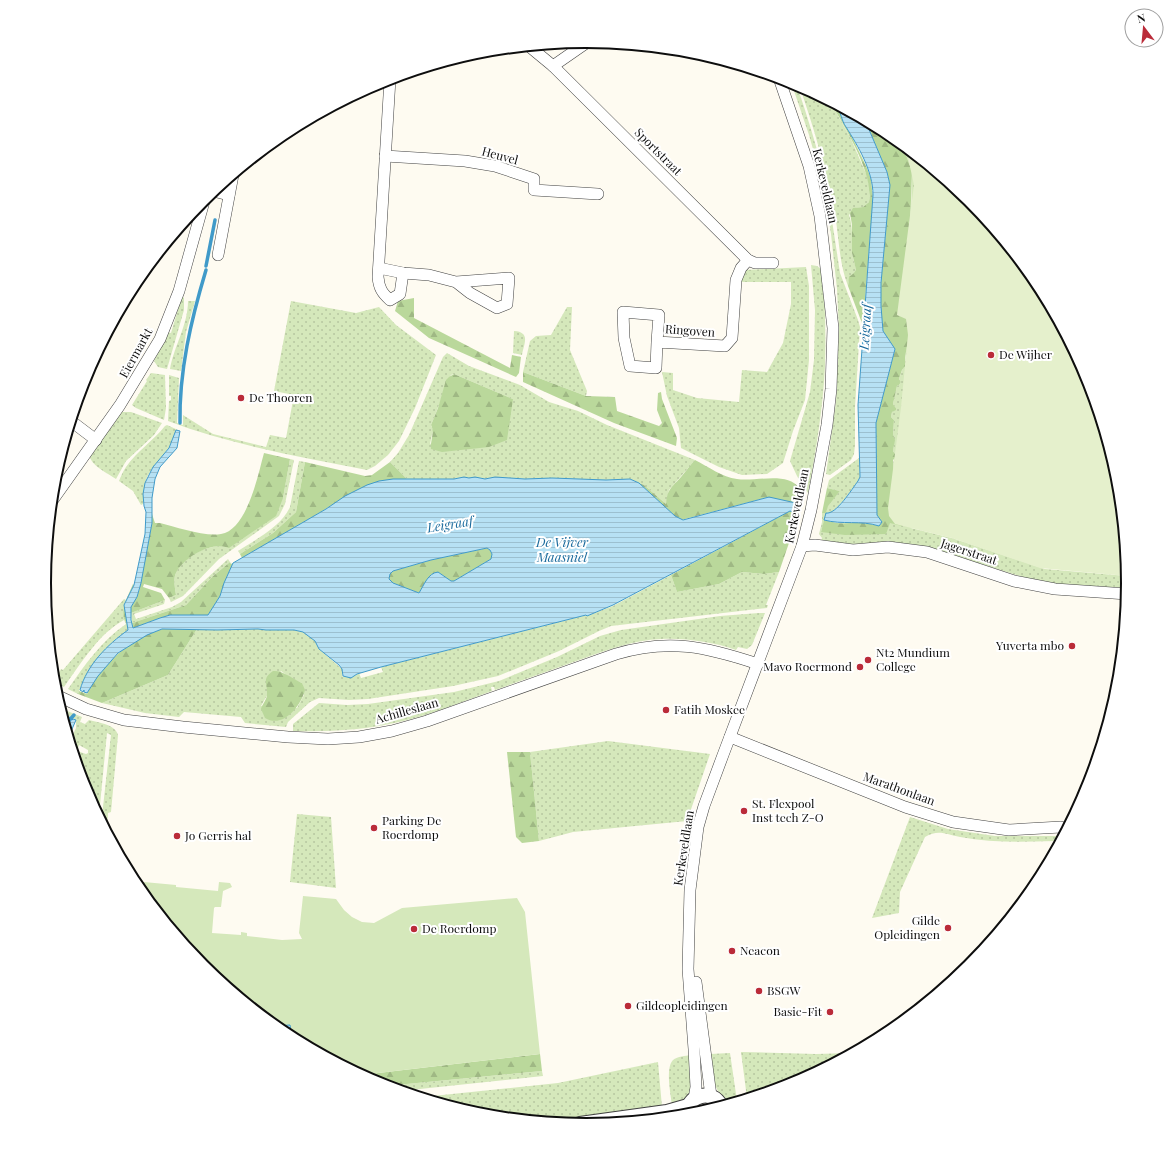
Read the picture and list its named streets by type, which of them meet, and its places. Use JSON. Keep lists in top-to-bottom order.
{
  "streets": {
    "street": [
      "Sportstraat",
      "Heuvel",
      "Kerkeveldlaan",
      "Ringoven",
      "Eiermarkt",
      "Jagerstraat",
      "Achilleslaan",
      "Marathonlaan"
    ]
  },
  "crossings": [
    ["Sportstraat", "Ringoven"],
    ["Kerkeveldlaan", "Jagerstraat"],
    ["Kerkeveldlaan", "Achilleslaan"],
    ["Kerkeveldlaan", "Marathonlaan"]
  ],
  "water": ["Leigraaf", "De Vijver Maasniel"],
  "places": [
    "De Wijher",
    "De Thooren",
    "Yuverta mbo",
    "Nt2 Mundium College",
    "Mavo Roermond",
    "Fatih Moskee",
    "St. Flexpool Inst tech Z-O",
    "Parking De Roerdomp",
    "Jo Gerris hal",
    "Gilde Opleidingen",
    "De Roerdomp",
    "Neacon",
    "BSGW",
    "Gildeopleidingen",
    "Basic-Fit"
  ],
  "north": "top"
}
